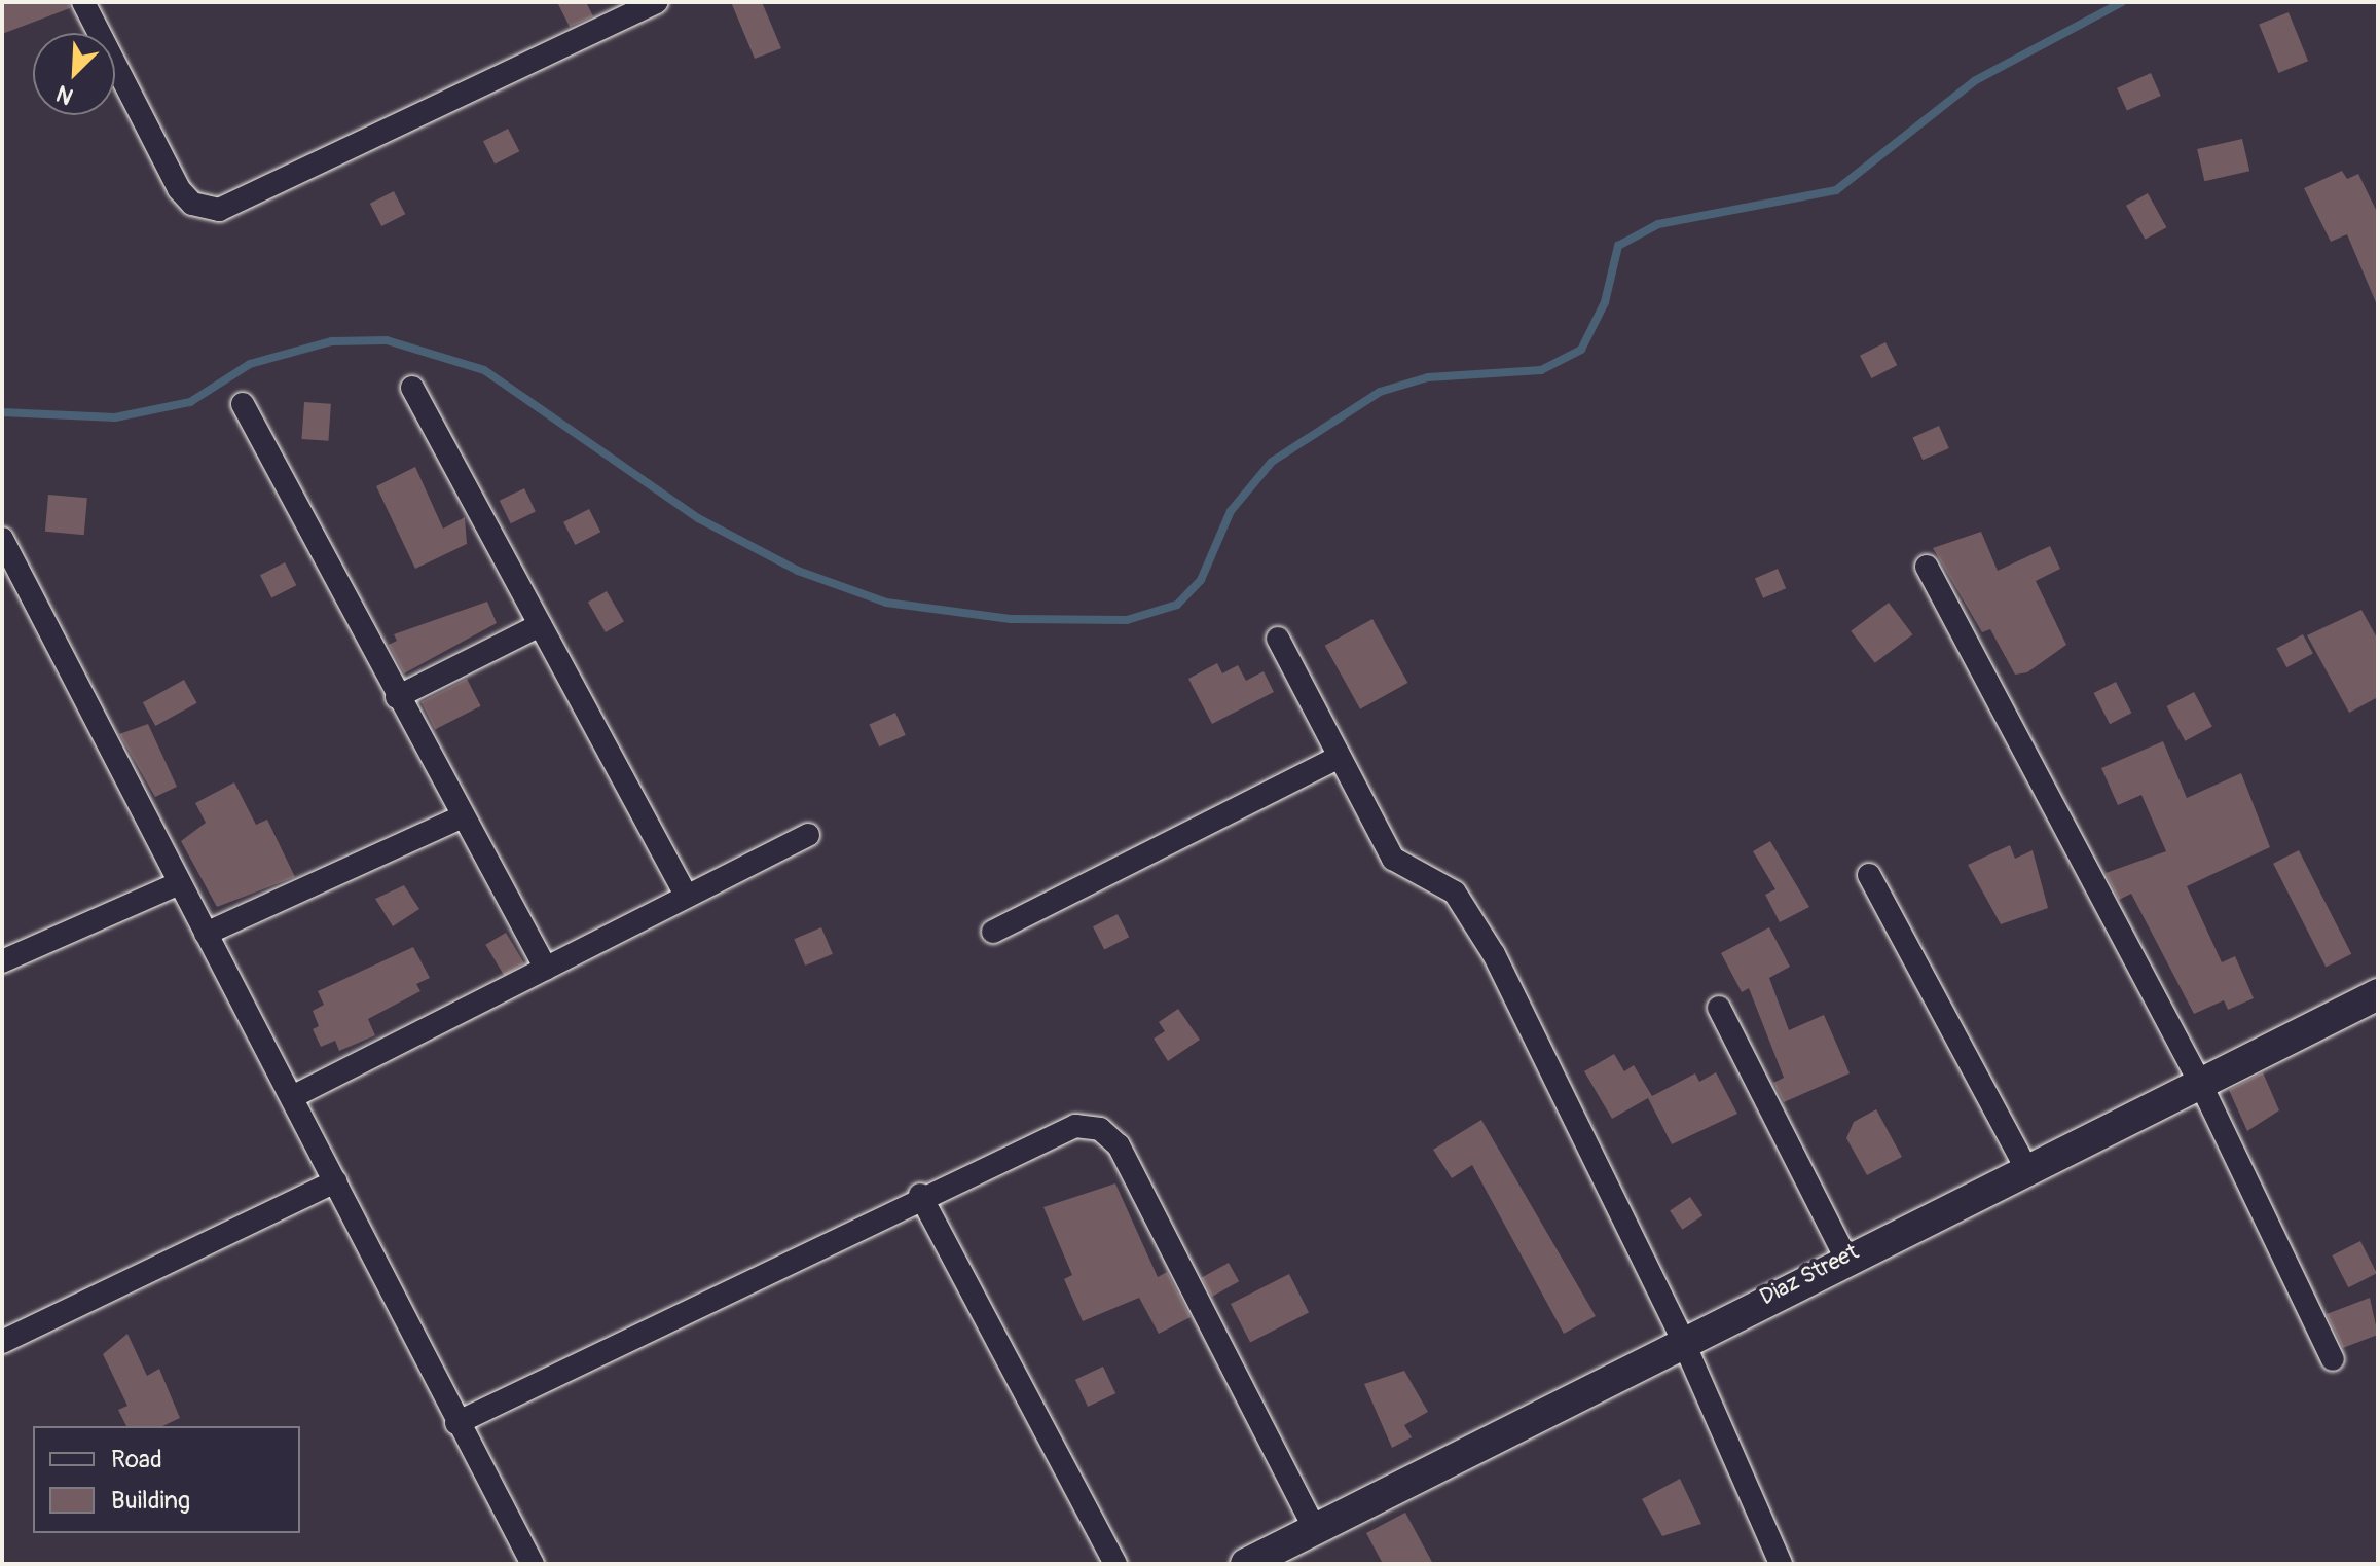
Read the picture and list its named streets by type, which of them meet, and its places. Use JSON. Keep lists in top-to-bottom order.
{
  "streets": {
    "main road": ["Diaz Street"]
  },
  "legend": ["Road", "Building"],
  "north": "bottom left"
}
